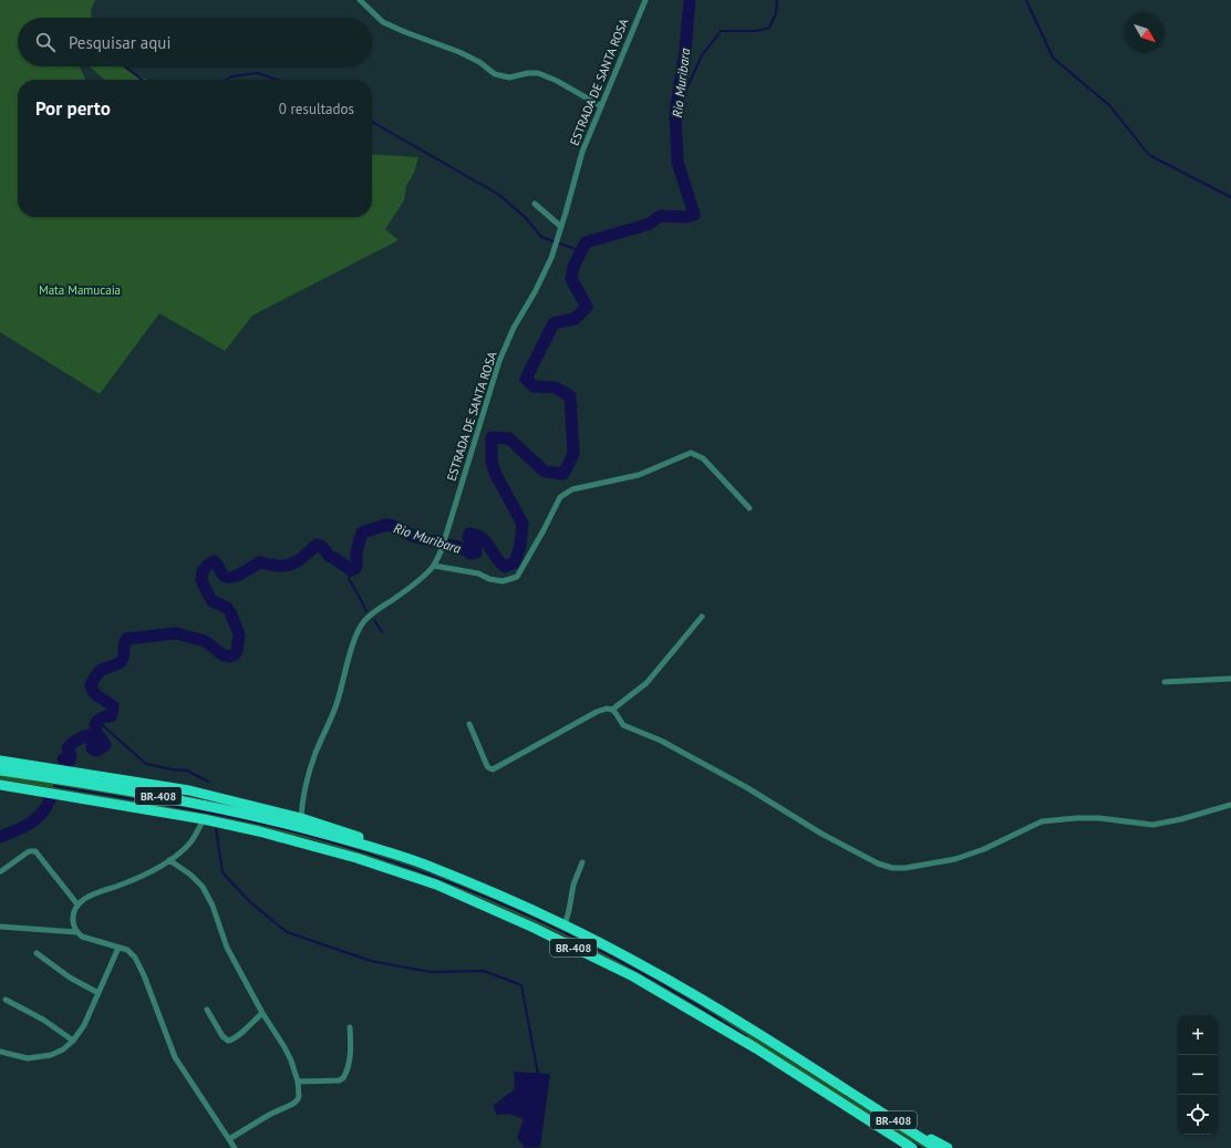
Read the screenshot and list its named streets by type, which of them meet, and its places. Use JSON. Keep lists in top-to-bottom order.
{
  "streets": {
    "highway": ["BR-408"],
    "street": ["ESTRADA DE SANTA ROSA"]
  },
  "water": ["Rio Muribara"],
  "parks": ["Mata Mamucaia"],
  "north": "bottom right",
  "page": {
    "search": "Pesquisar aqui",
    "heading": ["Por perto", "0 resultados"],
    "map_buttons": ["+", "−"]
  }
}
